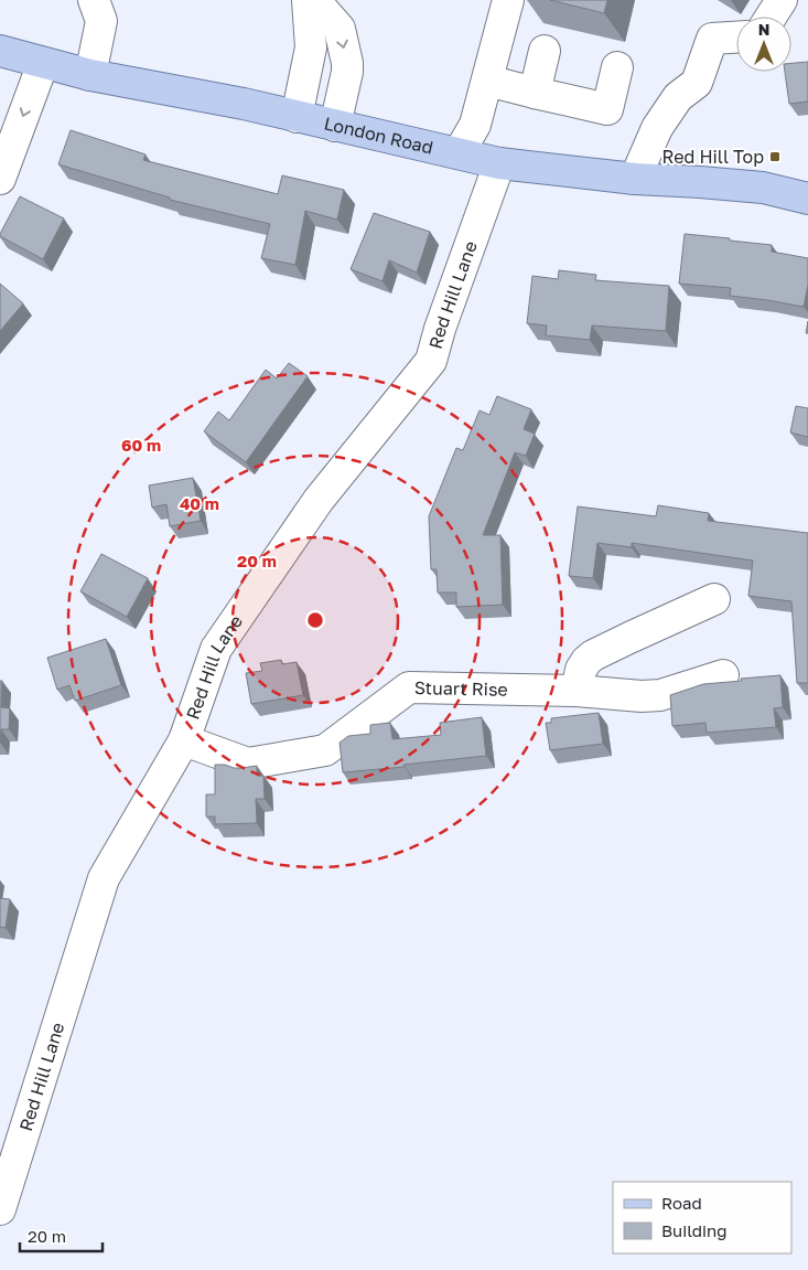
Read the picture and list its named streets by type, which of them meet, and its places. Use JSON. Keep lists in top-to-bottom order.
{
  "streets": {
    "main road": ["London Road"],
    "street": ["Red Hill Lane", "Stuart Rise"]
  },
  "crossings": [
    ["London Road", "Red Hill Lane"],
    ["Red Hill Lane", "Stuart Rise"]
  ],
  "places": {
    "transit": ["Red Hill Top"]
  },
  "legend": ["Road", "Building"],
  "scale_bar": "20 m",
  "north": "top",
  "rings": ["60 m", "40 m", "20 m"]
}
